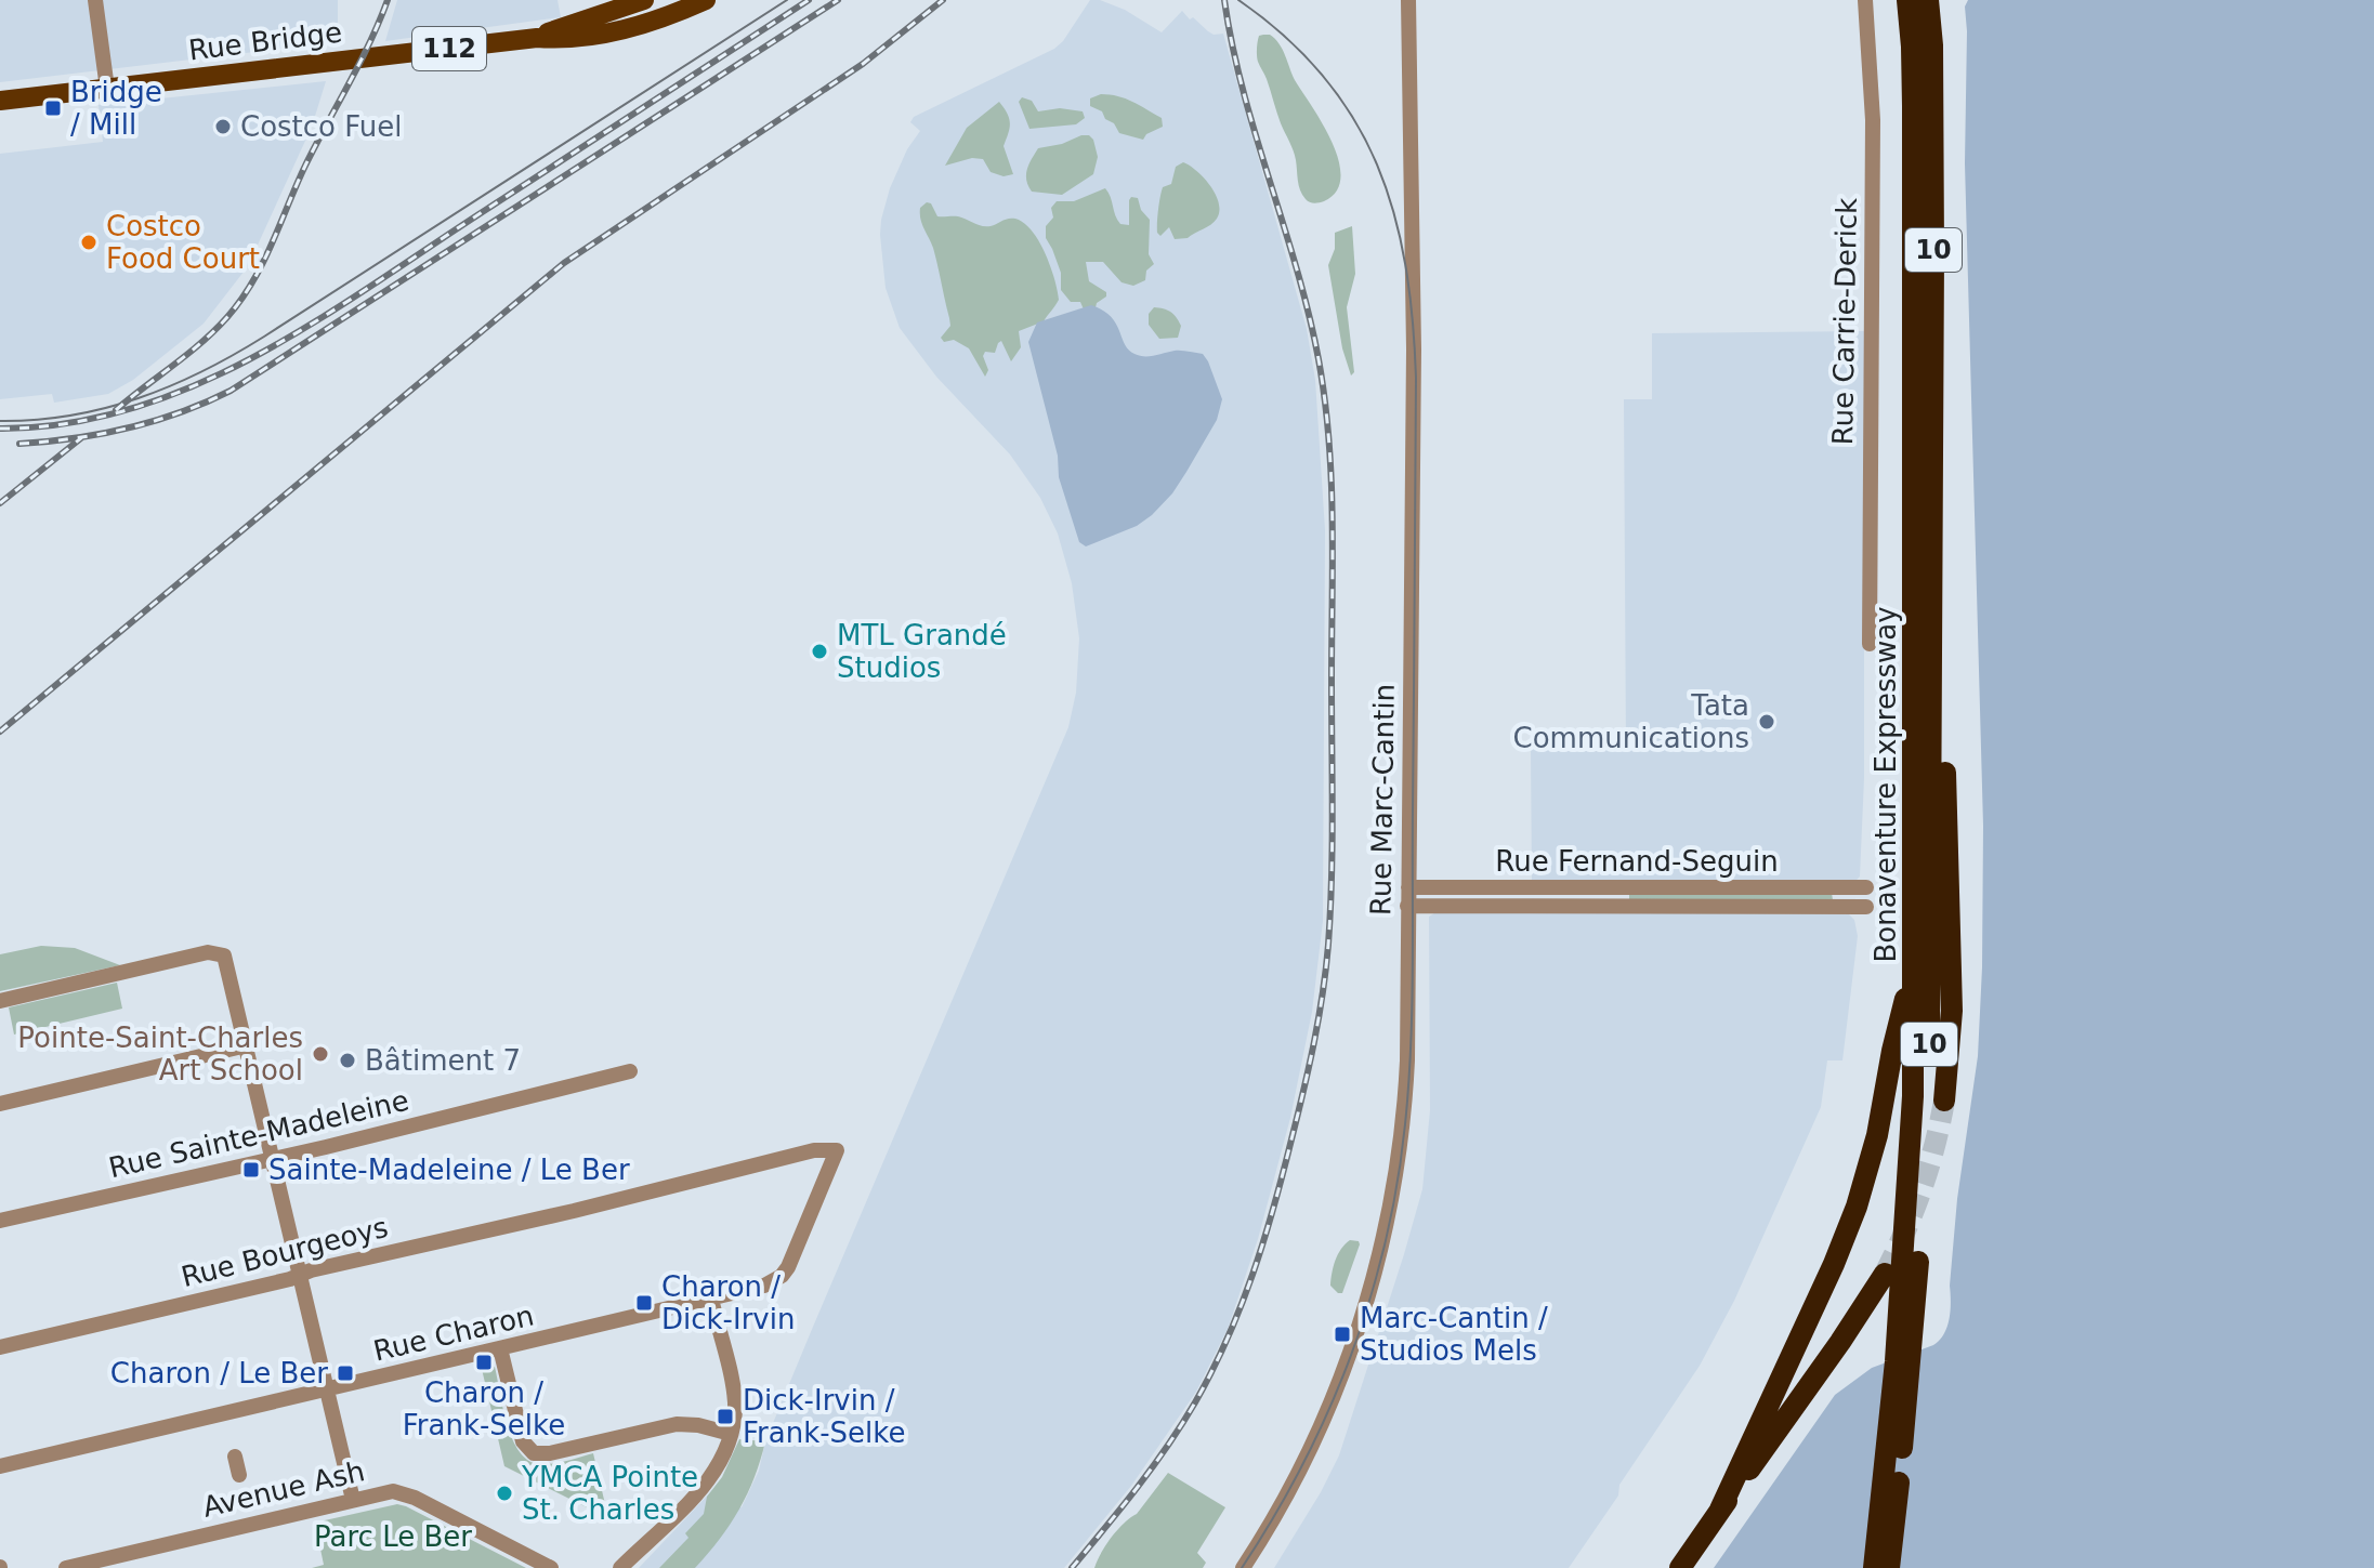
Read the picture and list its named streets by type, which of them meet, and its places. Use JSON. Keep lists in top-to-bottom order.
{
  "streets": {
    "highway": ["10", "Bonaventure Expressway"],
    "main road": ["Rue Bridge", "112"],
    "street": [
      "Rue Carrie-Derick",
      "Rue Marc-Cantin",
      "Rue Fernand-Seguin",
      "Rue Sainte-Madeleine",
      "Rue Bourgeoys",
      "Rue Charon",
      "Avenue Ash"
    ]
  },
  "crossings": [
    ["Rue Marc-Cantin", "Rue Fernand-Seguin"],
    ["Rue Bourgeoys", "Rue Charon"]
  ],
  "parks": ["Parc Le Ber"],
  "places": {
    "transit": [
      "Bridge / Mill",
      "Sainte-Madeleine / Le Ber",
      "Charon / Dick-Irvin",
      "Marc-Cantin / Studios Mels",
      "Charon / Frank-Selke",
      "Charon / Le Ber",
      "Dick-Irvin / Frank-Selke"
    ],
    "other": [
      "Costco Fuel",
      "Costco Food Court",
      "MTL Grandé Studios",
      "Tata Communications",
      "Pointe-Saint-Charles Art School",
      "Bâtiment 7",
      "YMCA Pointe St. Charles"
    ]
  }
}
